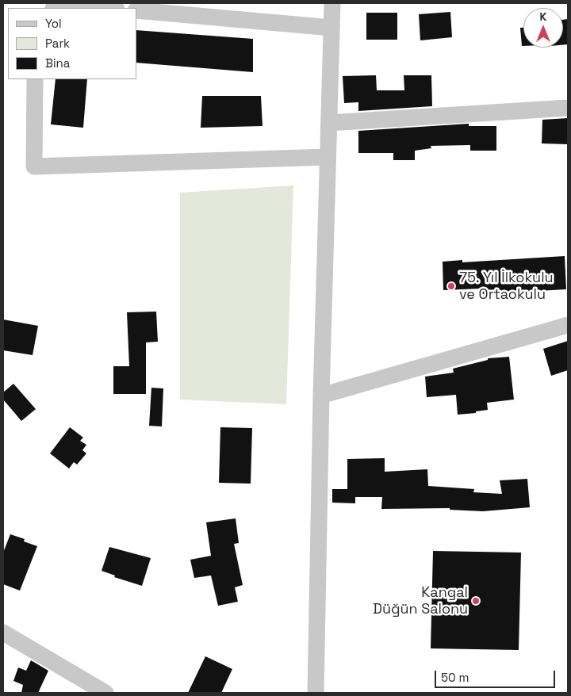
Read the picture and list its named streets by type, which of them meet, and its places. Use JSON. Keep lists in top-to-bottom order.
{
  "places": ["75. Yıl İlkokulu ve Ortaokulu", "Kangal Düğün Salonu"],
  "legend": ["Yol", "Park", "Bina"],
  "scale_bar": "50 m",
  "north": "top"
}
